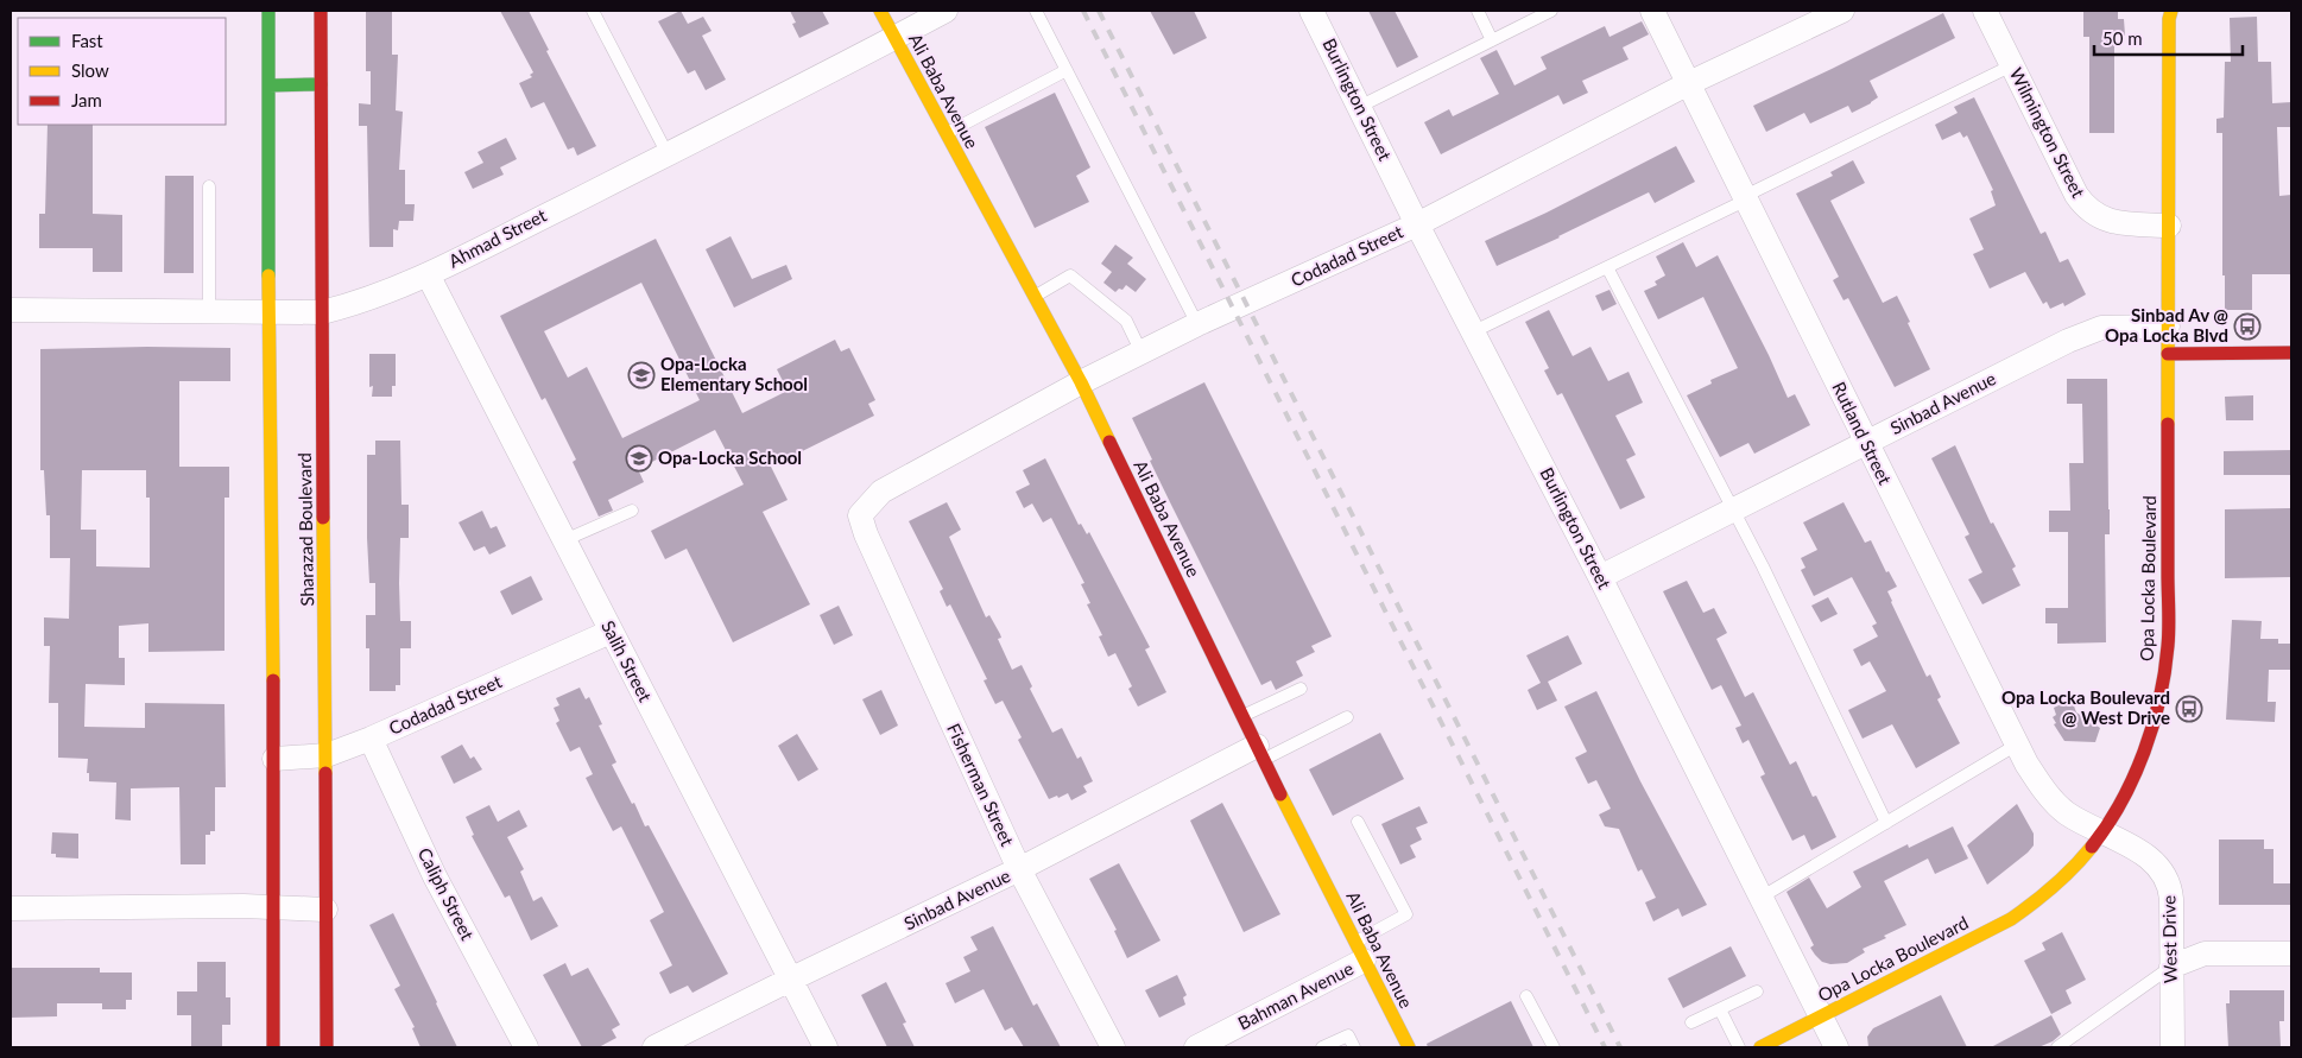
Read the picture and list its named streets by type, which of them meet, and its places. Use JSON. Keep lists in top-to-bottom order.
{
  "streets": {
    "street": [
      "Ali Baba Avenue",
      "Burlington Street",
      "Wilmington Street",
      "Ahmad Street",
      "Codadad Street",
      "Sinbad Avenue",
      "Rutland Street",
      "Sharazad Boulevard",
      "Opa Locka Boulevard",
      "Salih Street",
      "Fisherman Street",
      "Caliph Street",
      "West Drive",
      "Bahman Avenue"
    ]
  },
  "crossings": [
    ["Ali Baba Avenue", "Ahmad Street"],
    ["Ali Baba Avenue", "Codadad Street"],
    ["Ali Baba Avenue", "Sinbad Avenue"],
    ["Ali Baba Avenue", "Bahman Avenue"],
    ["Burlington Street", "Codadad Street"],
    ["Burlington Street", "Sinbad Avenue"],
    ["Burlington Street", "Opa Locka Boulevard"],
    ["Wilmington Street", "Opa Locka Boulevard"],
    ["Ahmad Street", "Sharazad Boulevard"],
    ["Ahmad Street", "Salih Street"],
    ["Codadad Street", "Rutland Street"],
    ["Codadad Street", "Sharazad Boulevard"],
    ["Codadad Street", "Salih Street"],
    ["Codadad Street", "Fisherman Street"],
    ["Codadad Street", "Caliph Street"],
    ["Sinbad Avenue", "Rutland Street"],
    ["Sinbad Avenue", "Opa Locka Boulevard"],
    ["Sinbad Avenue", "Salih Street"],
    ["Sinbad Avenue", "Fisherman Street"],
    ["Rutland Street", "Opa Locka Boulevard"],
    ["Rutland Street", "West Drive"],
    ["Opa Locka Boulevard", "West Drive"]
  ],
  "places": {
    "bus stop": ["Sinbad Av @ Opa Locka Blvd", "Opa Locka Boulevard @ West Drive"],
    "school or university": ["Opa-Locka Elementary School", "Opa-Locka School"]
  },
  "legend": ["Fast", "Slow", "Jam"],
  "scale_bar": "50 m"
}
